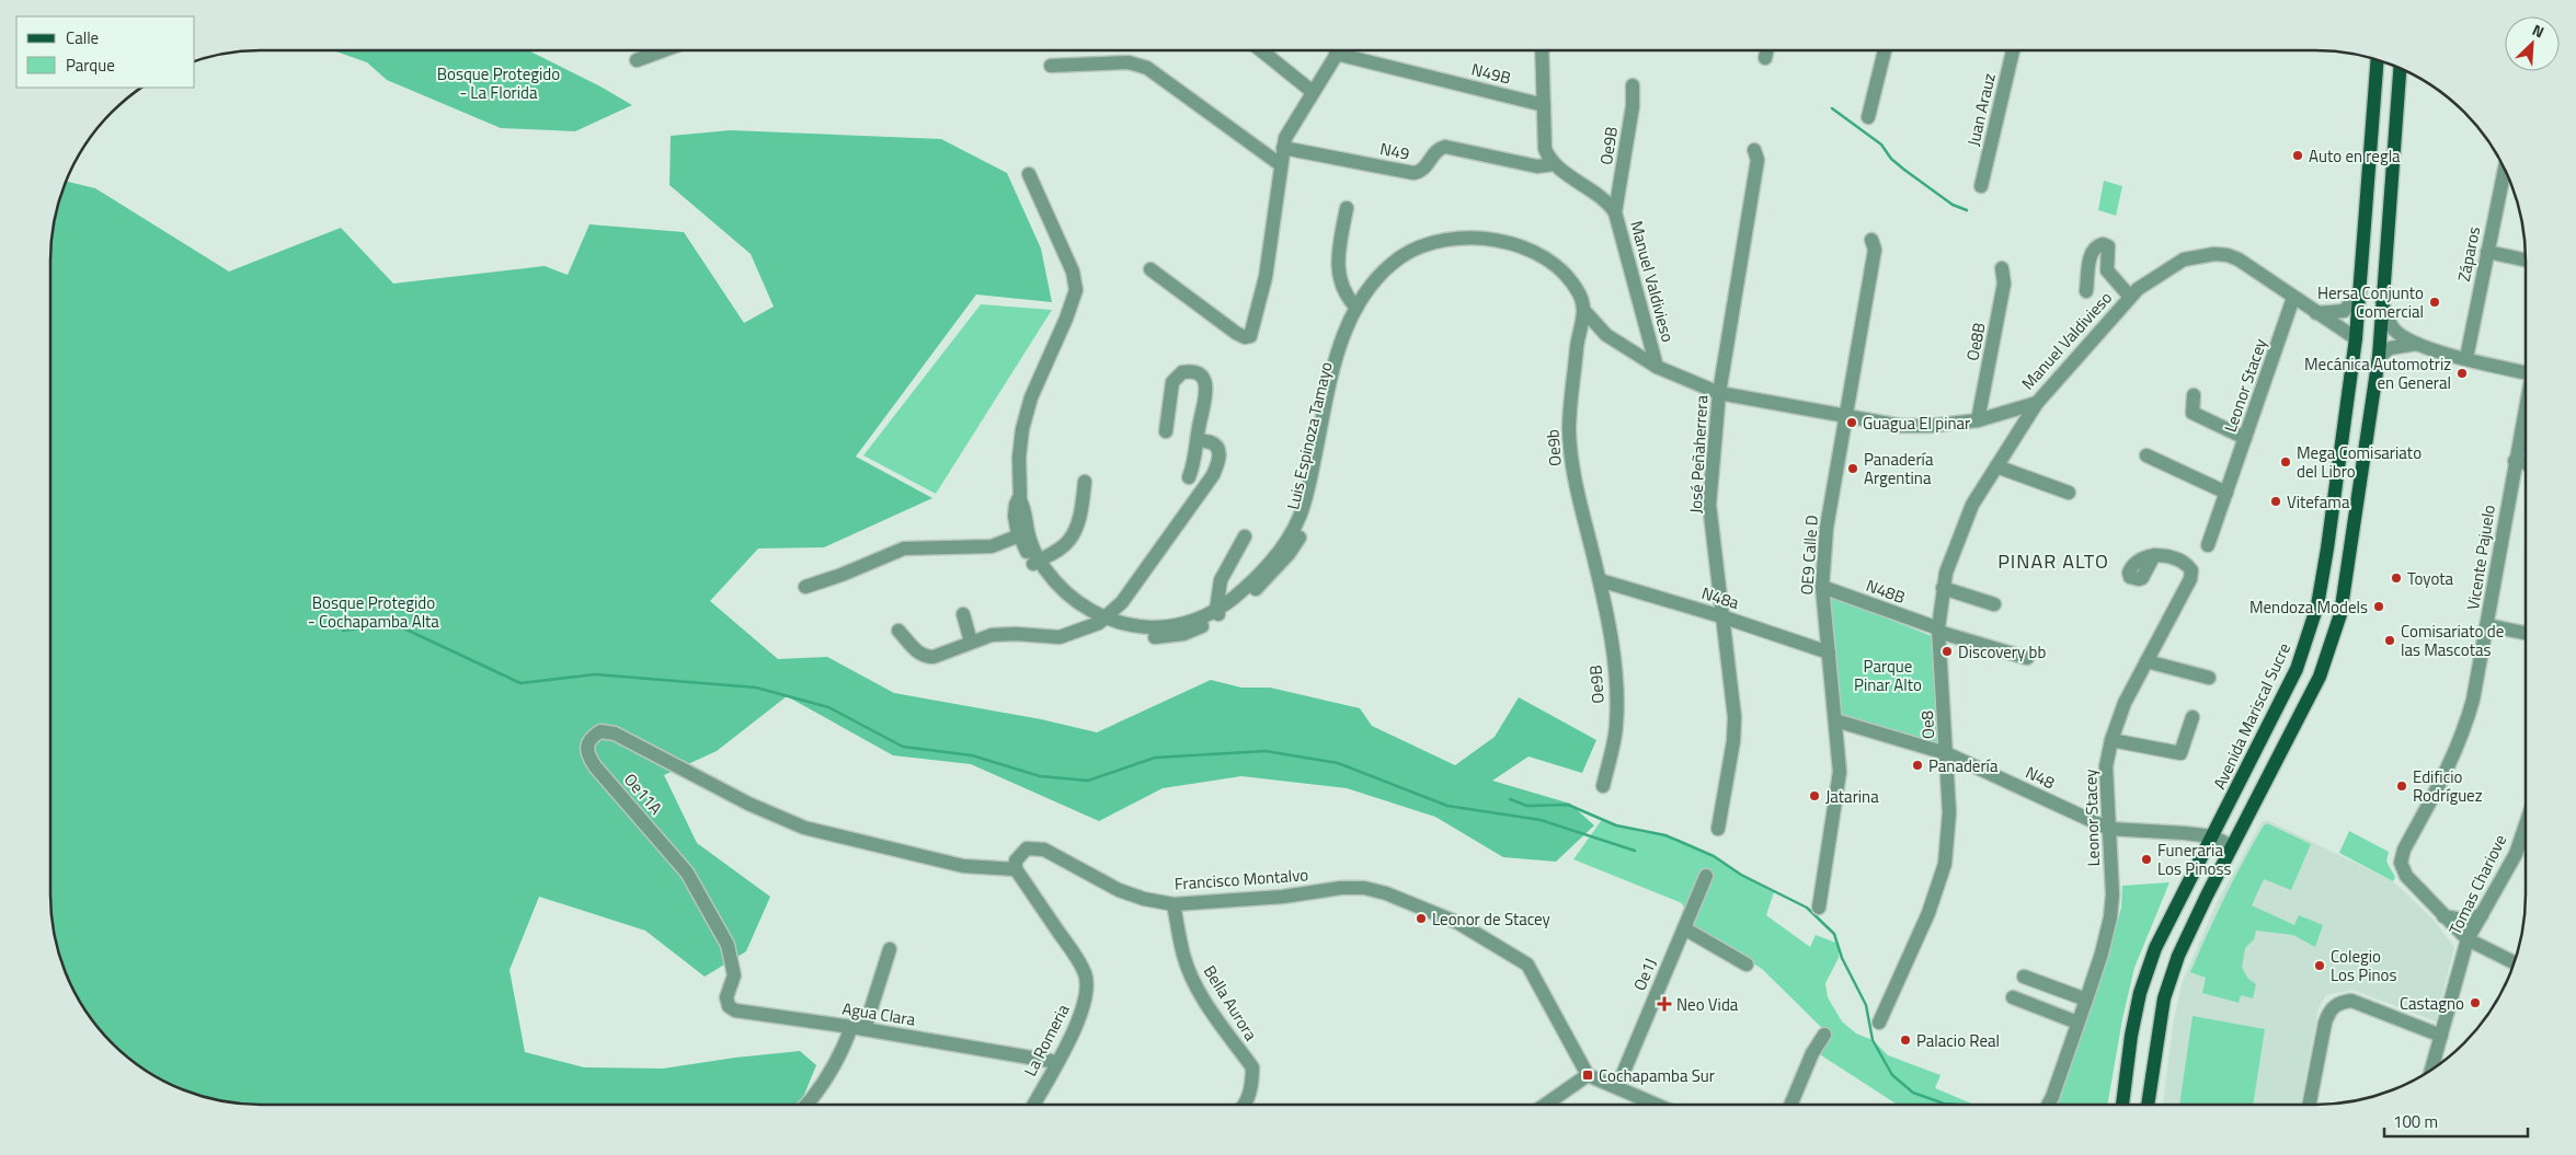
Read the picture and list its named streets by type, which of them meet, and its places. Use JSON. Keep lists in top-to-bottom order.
{
  "streets": {
    "main road": ["Avenida Mariscal Sucre"],
    "street": [
      "N49B",
      "Juan Arauz",
      "Oe9B",
      "N49",
      "Záparos",
      "Manuel Valdivieso",
      "Oe8B",
      "Leonor Stacey",
      "Luis Espinoza Tamayo",
      "Oe9b",
      "José Peñaherrera",
      "OE9 Calle D",
      "Vicente Pajuelo",
      "N48B",
      "N48a",
      "Oe8",
      "N48",
      "Oe11A",
      "Francisco Montalvo",
      "Tomas Chariove",
      "Oe1J",
      "Bella Aurora",
      "Agua Clara",
      "La Romeria"
    ]
  },
  "crossings": [
    ["Oe9B", "Manuel Valdivieso"],
    ["Oe9B", "Oe9b"],
    ["Oe9B", "N48a"],
    ["N49", "Manuel Valdivieso"],
    ["Manuel Valdivieso", "Oe8B"],
    ["Manuel Valdivieso", "Leonor Stacey"],
    ["Manuel Valdivieso", "Luis Espinoza Tamayo"],
    ["Manuel Valdivieso", "Oe9b"],
    ["Manuel Valdivieso", "José Peñaherrera"],
    ["Manuel Valdivieso", "OE9 Calle D"],
    ["Manuel Valdivieso", "Avenida Mariscal Sucre"],
    ["Manuel Valdivieso", "Oe8"],
    ["Leonor Stacey", "N48"],
    ["Luis Espinoza Tamayo", "Oe9b"],
    ["Oe9b", "N48a"],
    ["José Peñaherrera", "N48a"],
    ["OE9 Calle D", "N48B"],
    ["OE9 Calle D", "N48a"],
    ["OE9 Calle D", "N48"],
    ["N48B", "Oe8"],
    ["Avenida Mariscal Sucre", "N48"],
    ["Oe8", "N48"],
    ["Oe11A", "Francisco Montalvo"],
    ["Oe11A", "Agua Clara"],
    ["Oe11A", "La Romeria"],
    ["Francisco Montalvo", "Bella Aurora"],
    ["Francisco Montalvo", "La Romeria"],
    ["Agua Clara", "La Romeria"]
  ],
  "districts": ["PINAR ALTO"],
  "parks": ["Bosque Protegido - La Florida", "Bosque Protegido - Cochapamba Alta", "Parque Pinar Alto"],
  "places": {
    "other": [
      "Auto en regla",
      "Hersa Conjunto Comercial",
      "Mecánica Automotriz en General",
      "Guagua El pinar",
      "Mega Comisariato del Libro",
      "Panadería Argentina",
      "Vitefama",
      "Toyota",
      "Mendoza Models",
      "Comisariato de las Mascotas",
      "Discovery bb",
      "Panadería",
      "Edificio Rodríguez",
      "Jatarina",
      "Funeraria Los Pinoss",
      "Leonor de Stacey",
      "Colegio Los Pinos",
      "Castagno",
      "Palacio Real"
    ],
    "health": ["Neo Vida"],
    "transit": ["Cochapamba Sur"]
  },
  "legend": ["Calle", "Parque"],
  "scale_bar": "100 m",
  "north": "top right"
}
